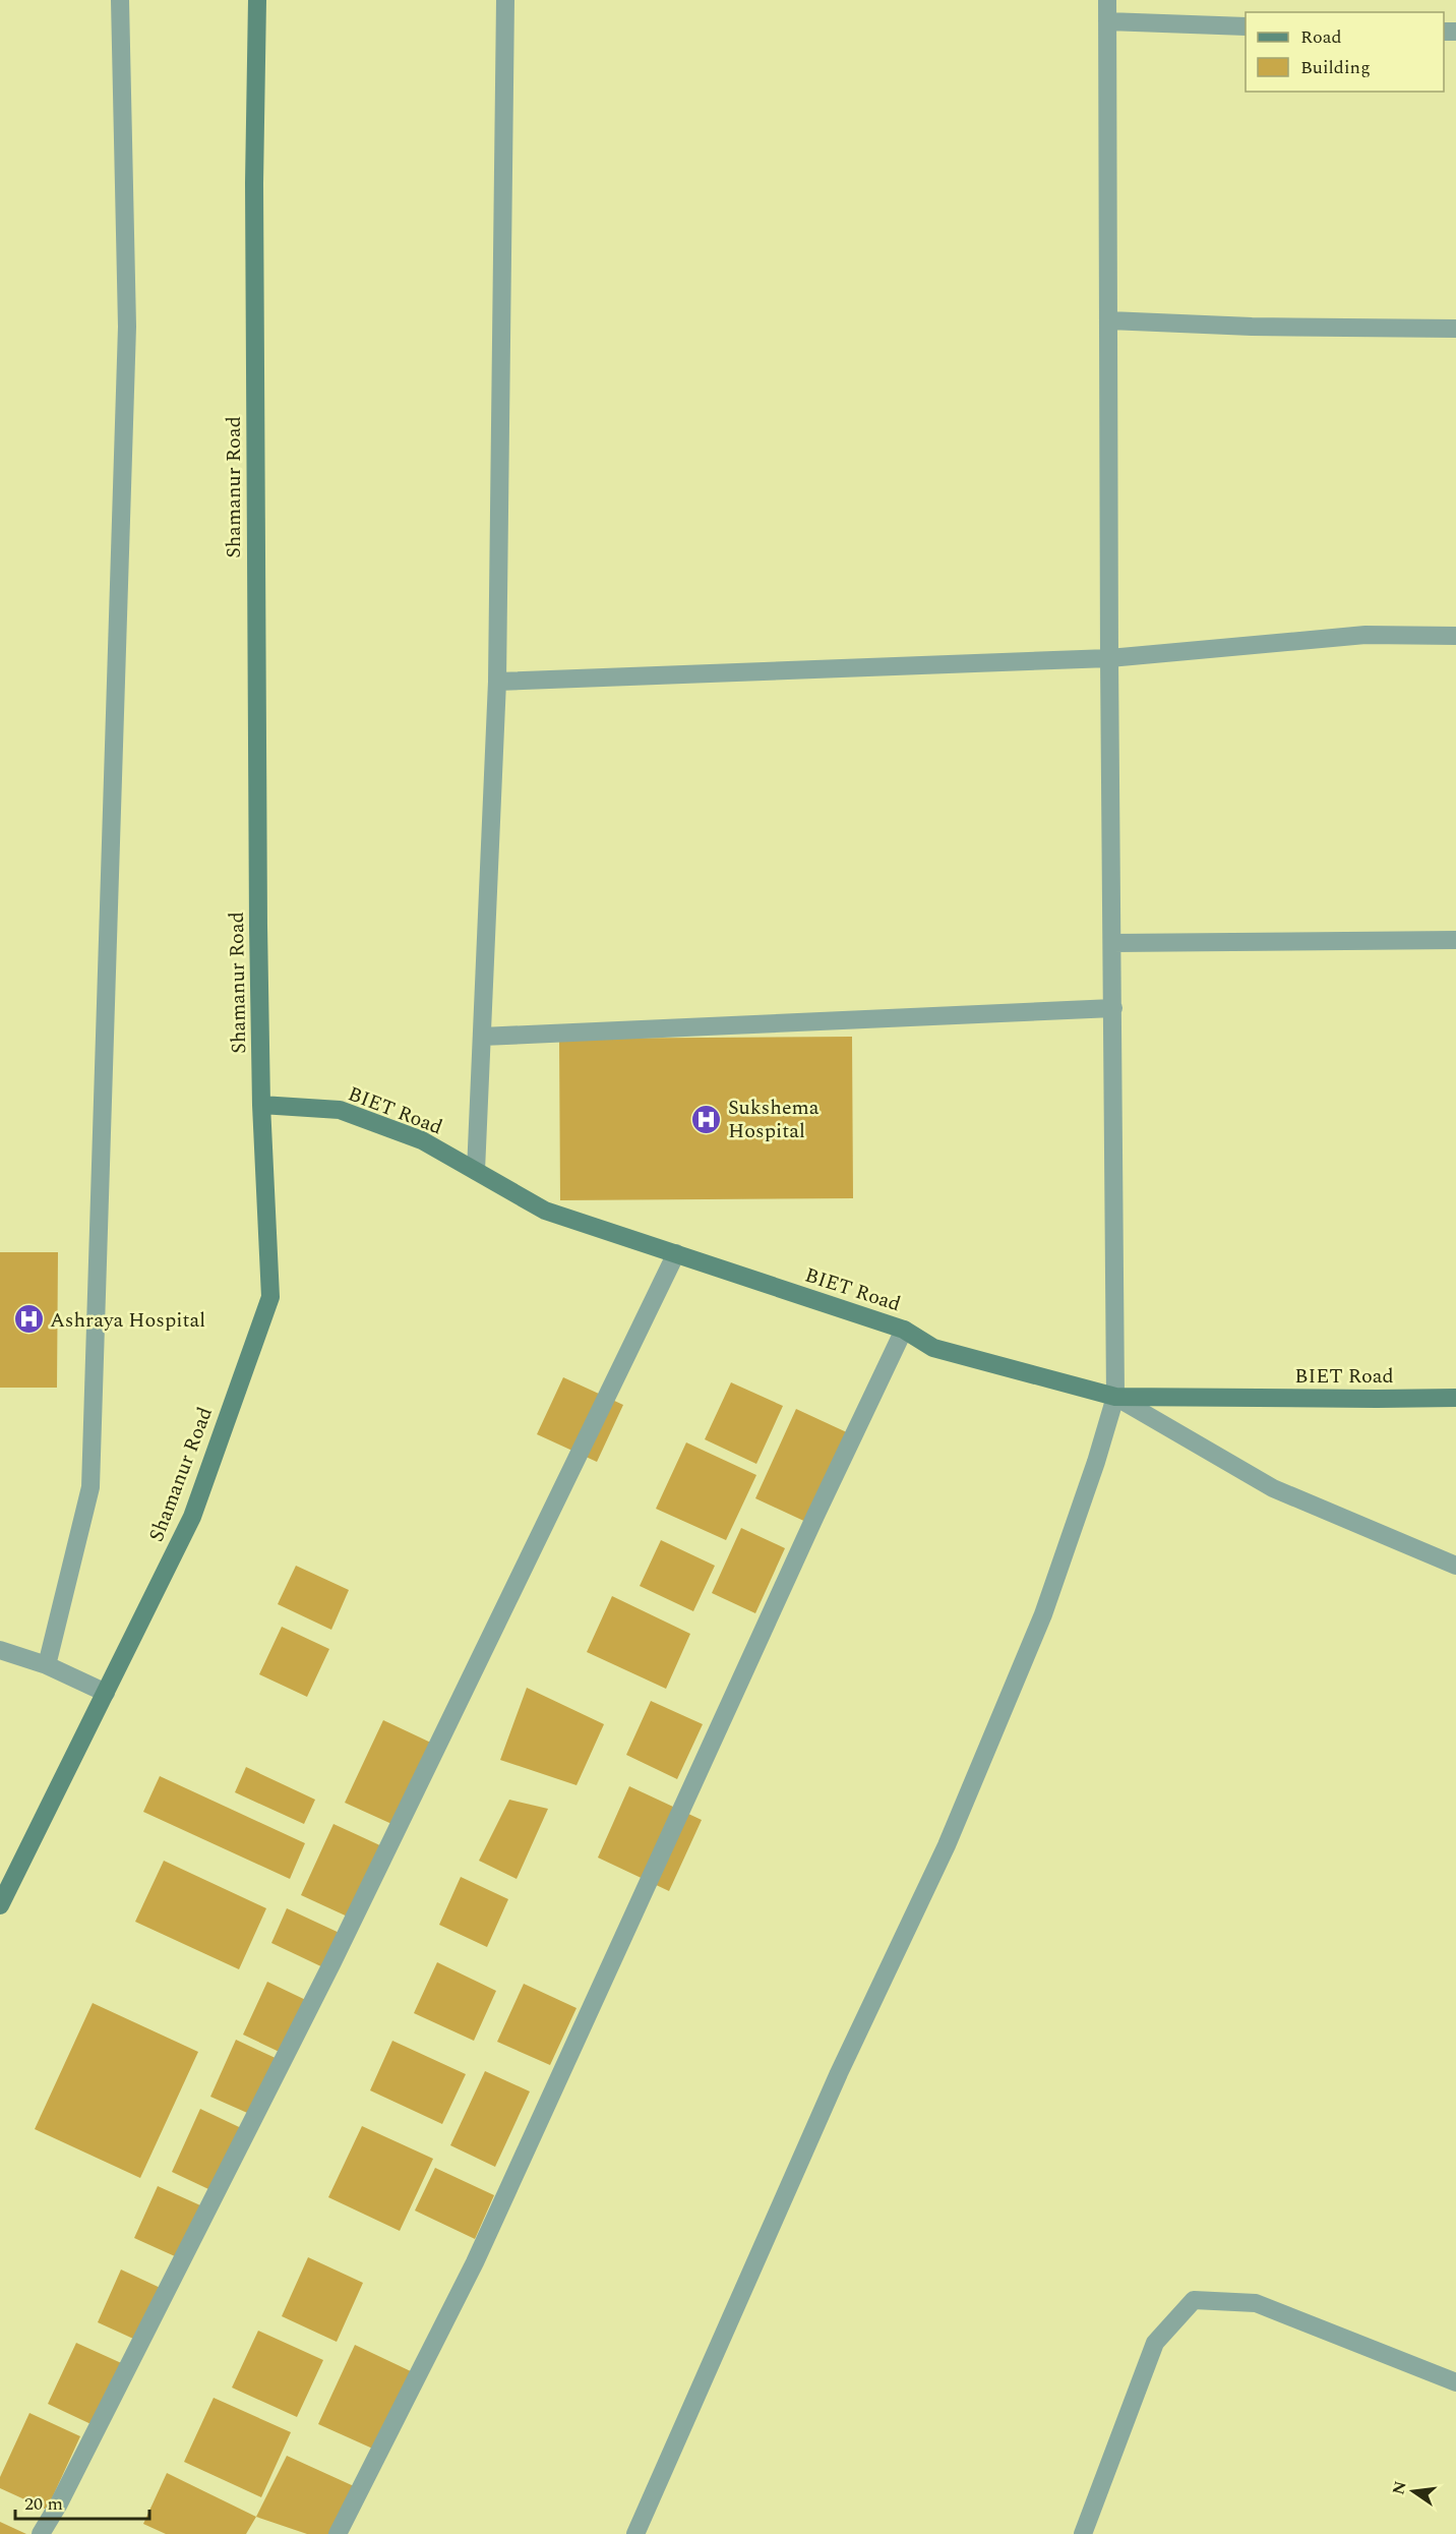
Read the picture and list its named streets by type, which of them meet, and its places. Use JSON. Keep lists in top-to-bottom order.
{
  "streets": {
    "main road": ["Shamanur Road", "BIET Road"]
  },
  "crossings": [
    ["Shamanur Road", "BIET Road"]
  ],
  "places": {
    "hospital": ["Sukshema Hospital", "Ashraya Hospital"]
  },
  "legend": ["Road", "Building"],
  "scale_bar": "20 m",
  "north": "left"
}
